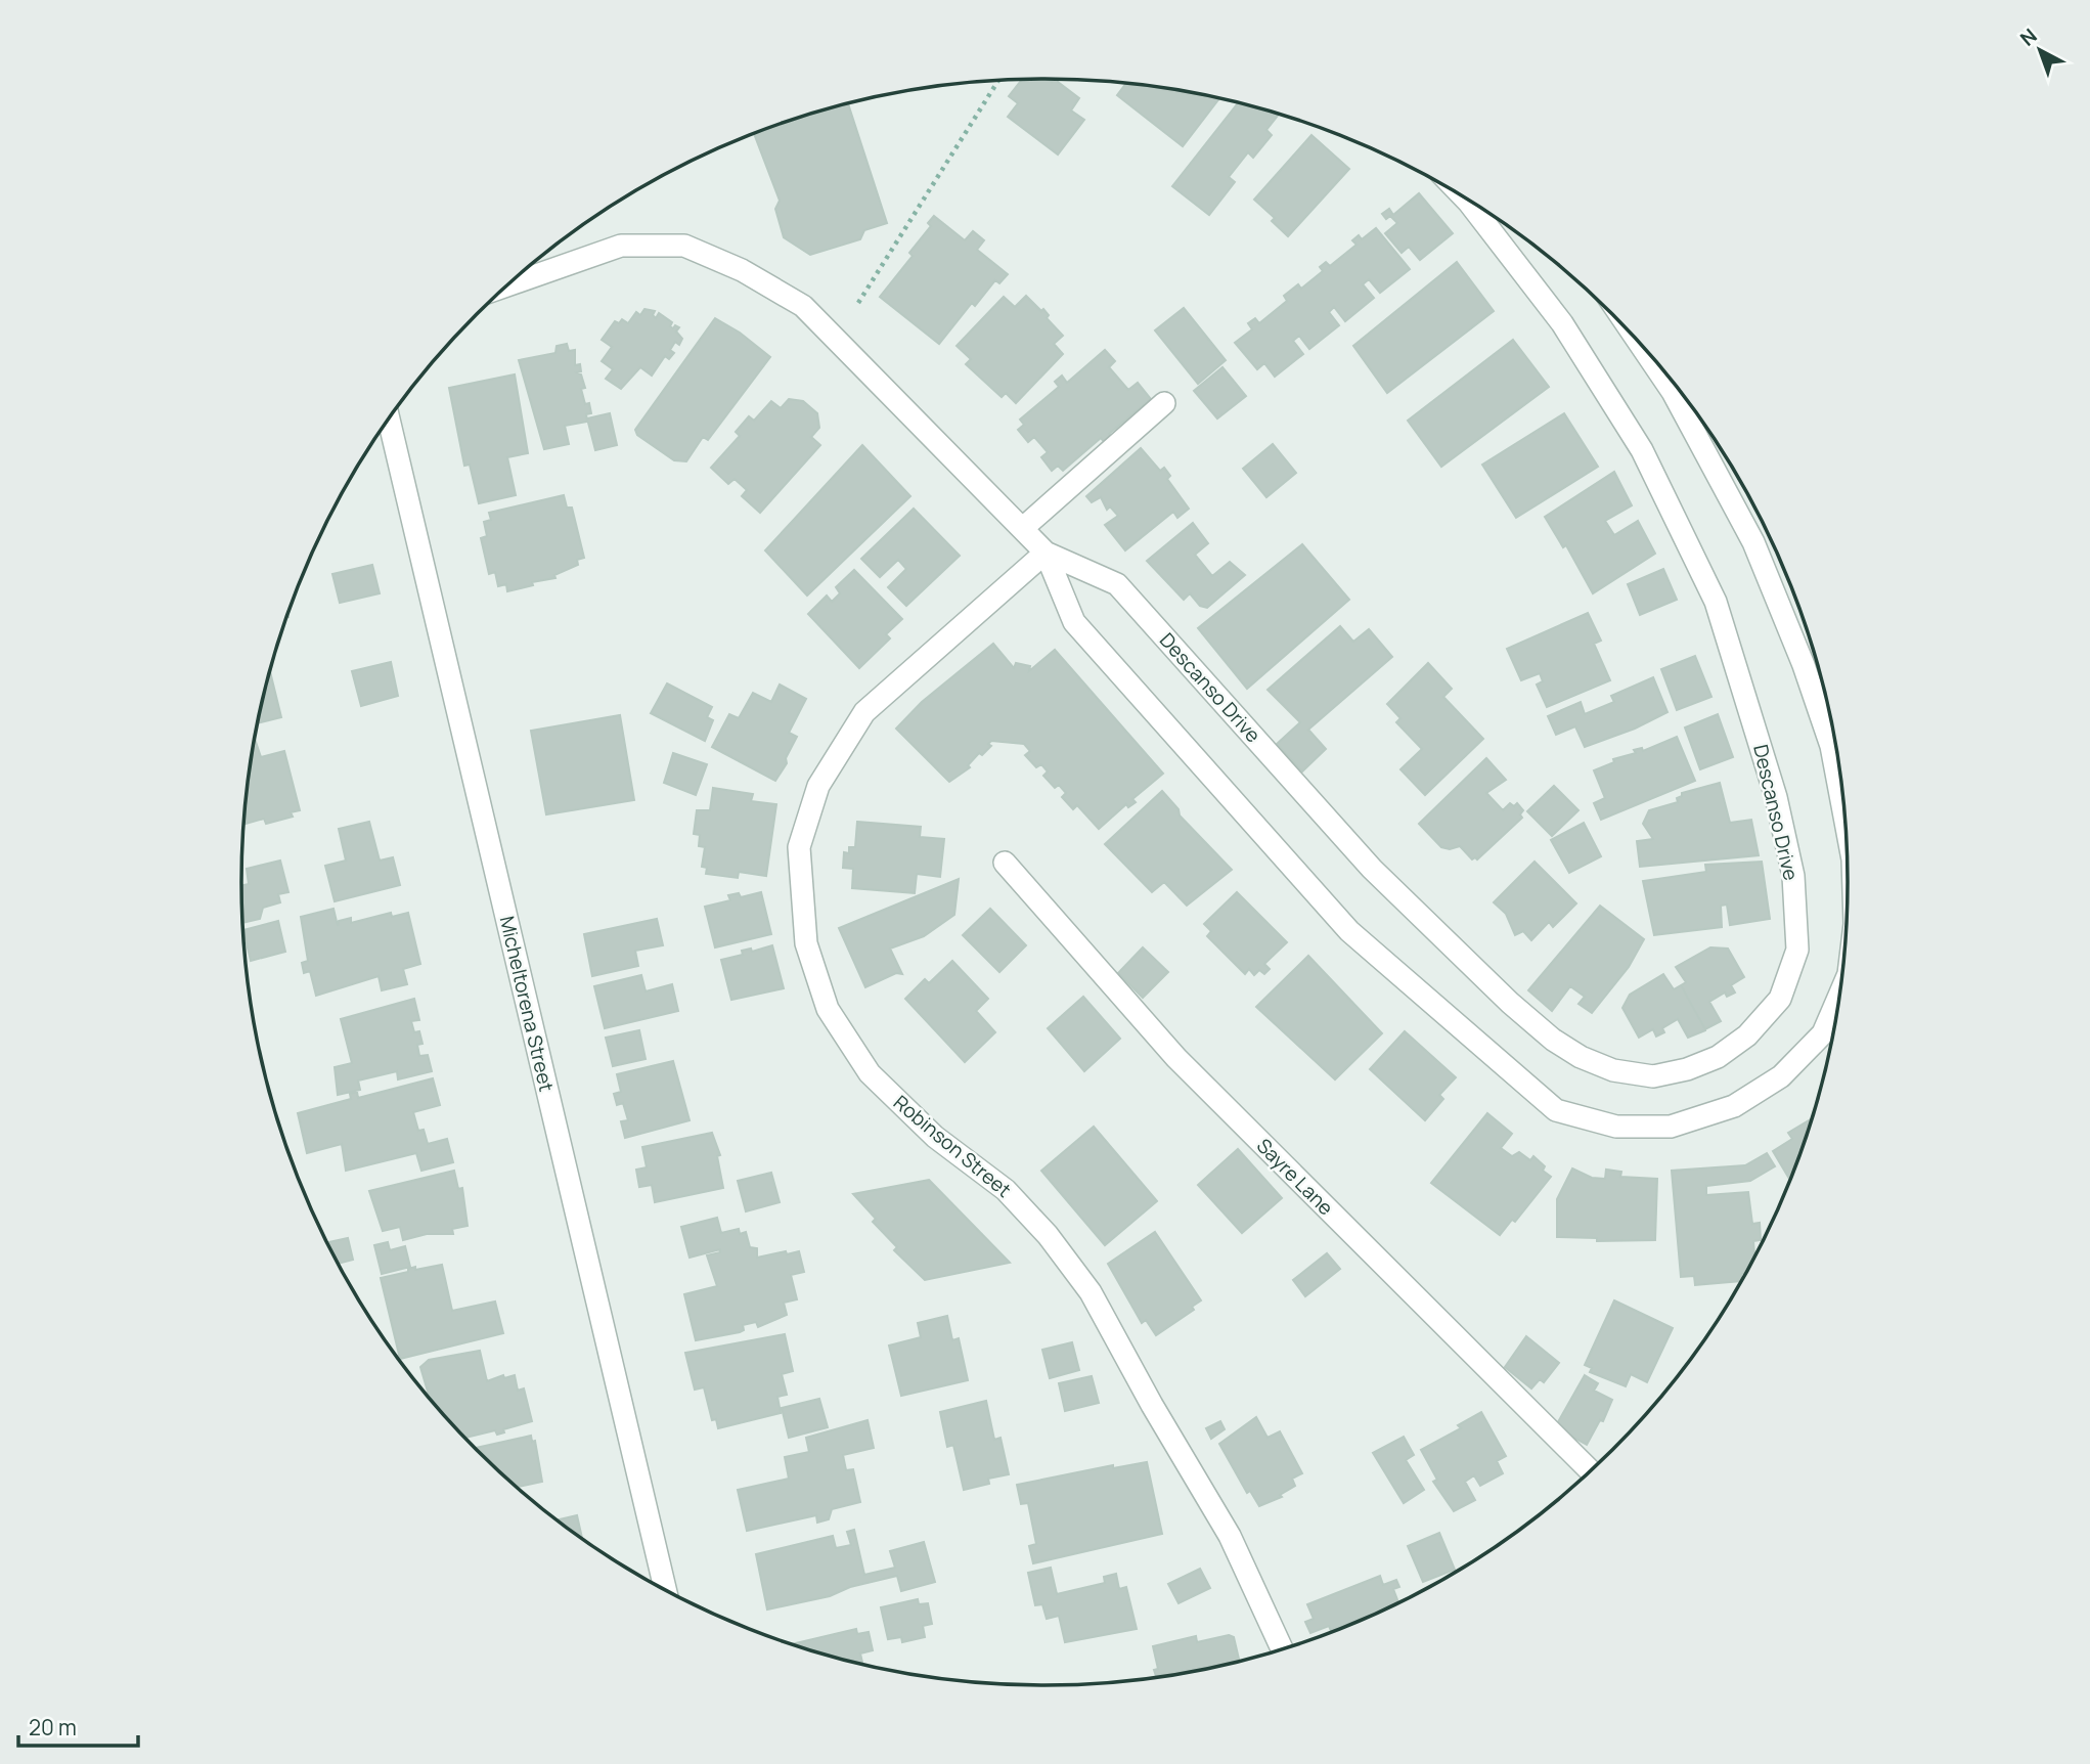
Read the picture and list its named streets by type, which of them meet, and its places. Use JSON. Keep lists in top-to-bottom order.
{
  "streets": {
    "street": [
      "Descanso Drive",
      "Micheltorena Street",
      "Robinson Street",
      "Sayre Lane"
    ]
  },
  "crossings": [
    ["Descanso Drive", "Robinson Street"]
  ],
  "scale_bar": "20 m",
  "north": "top left"
}
